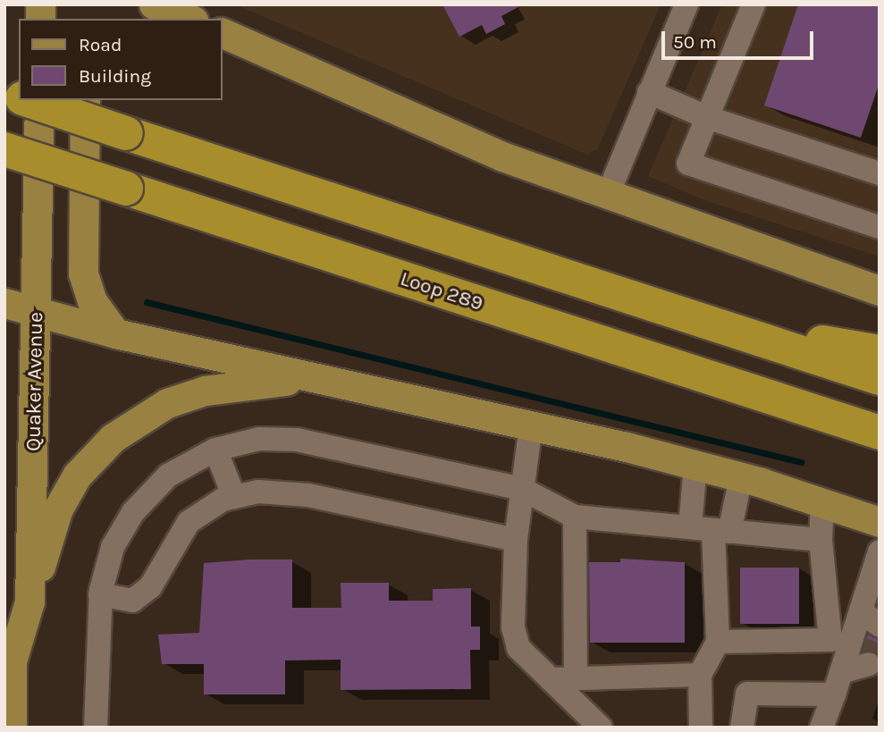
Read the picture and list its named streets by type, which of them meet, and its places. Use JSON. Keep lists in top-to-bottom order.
{
  "streets": {
    "highway": ["Loop 289"],
    "main road": ["Quaker Avenue"]
  },
  "legend": ["Road", "Building"],
  "scale_bar": "50 m"
}
